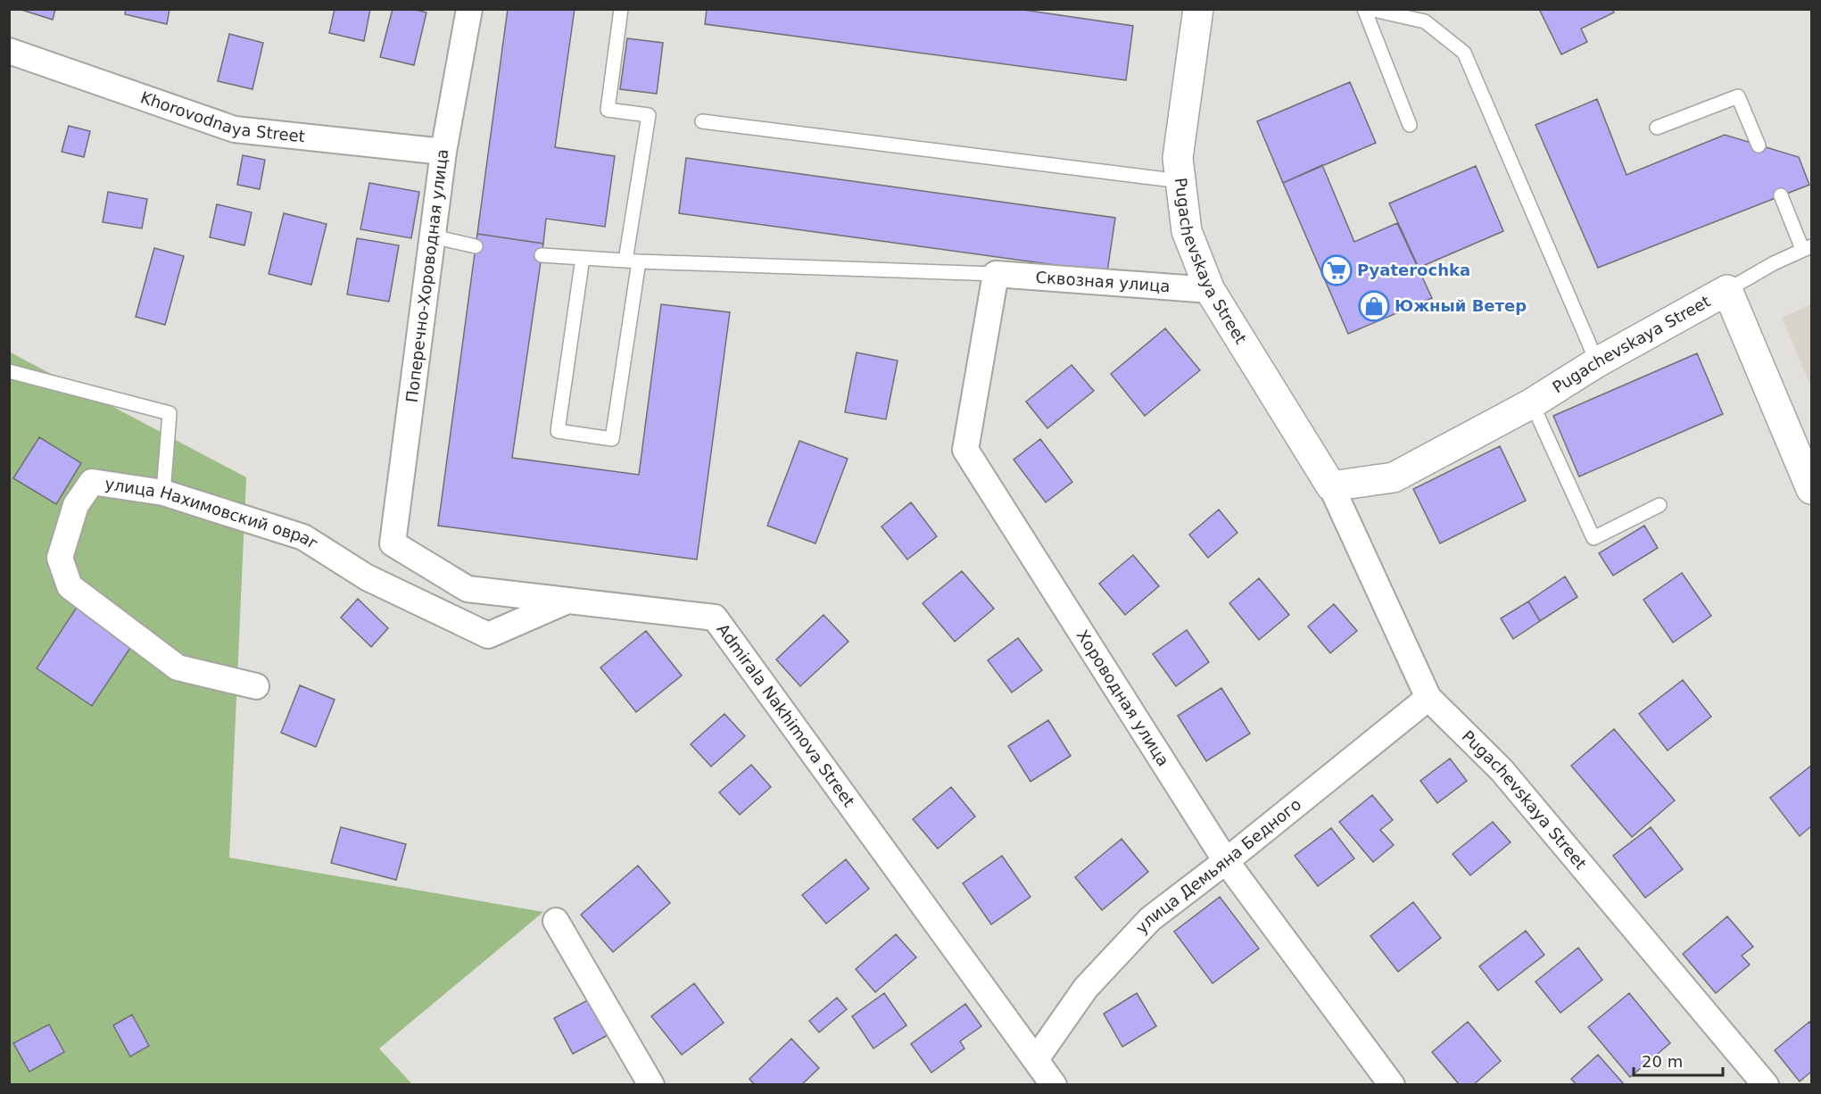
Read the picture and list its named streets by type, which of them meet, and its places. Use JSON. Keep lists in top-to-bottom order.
{
  "streets": {
    "street": [
      "Khorovodnaya Street",
      "Pugachevskaya Street",
      "Поперечно-Хороводная улица",
      "Сквозная улица",
      "улица Нахимовский овраг",
      "Хороводная улица",
      "Admirala Nakhimova Street",
      "улица Демьяна Бедного"
    ]
  },
  "crossings": [
    ["Khorovodnaya Street", "Поперечно-Хороводная улица"],
    ["Pugachevskaya Street", "Сквозная улица"],
    ["Pugachevskaya Street", "улица Демьяна Бедного"],
    ["Поперечно-Хороводная улица", "Admirala Nakhimova Street"],
    ["Сквозная улица", "Хороводная улица"],
    ["улица Нахимовский овраг", "Admirala Nakhimova Street"],
    ["Хороводная улица", "улица Демьяна Бедного"],
    ["Admirala Nakhimova Street", "улица Демьяна Бедного"]
  ],
  "places": {
    "supermarket": ["Pyaterochka"],
    "shop": ["Южный Ветер"]
  },
  "scale_bar": "20 m"
}
